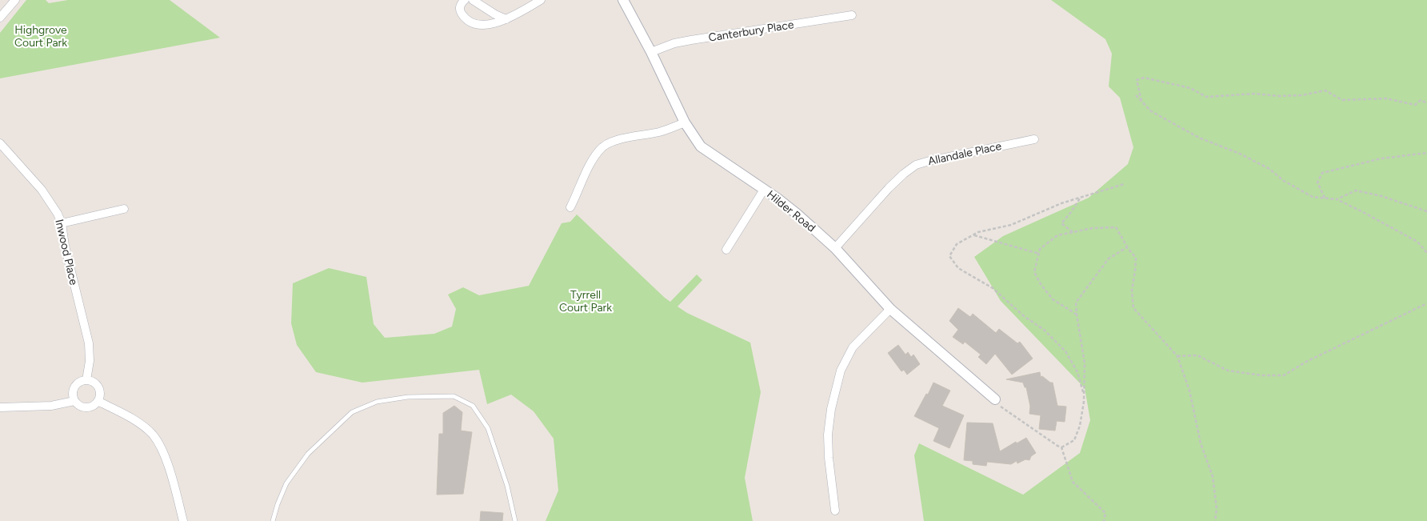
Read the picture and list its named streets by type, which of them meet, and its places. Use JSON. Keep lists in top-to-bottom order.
{
  "streets": {
    "street": [
      "Canterbury Place",
      "Allandale Place",
      "Hilder Road",
      "Inwood Place"
    ]
  },
  "crossings": [
    ["Canterbury Place", "Hilder Road"],
    ["Allandale Place", "Hilder Road"]
  ],
  "parks": ["Highgrove Court Park", "Tyrrell Court Park"]
}
